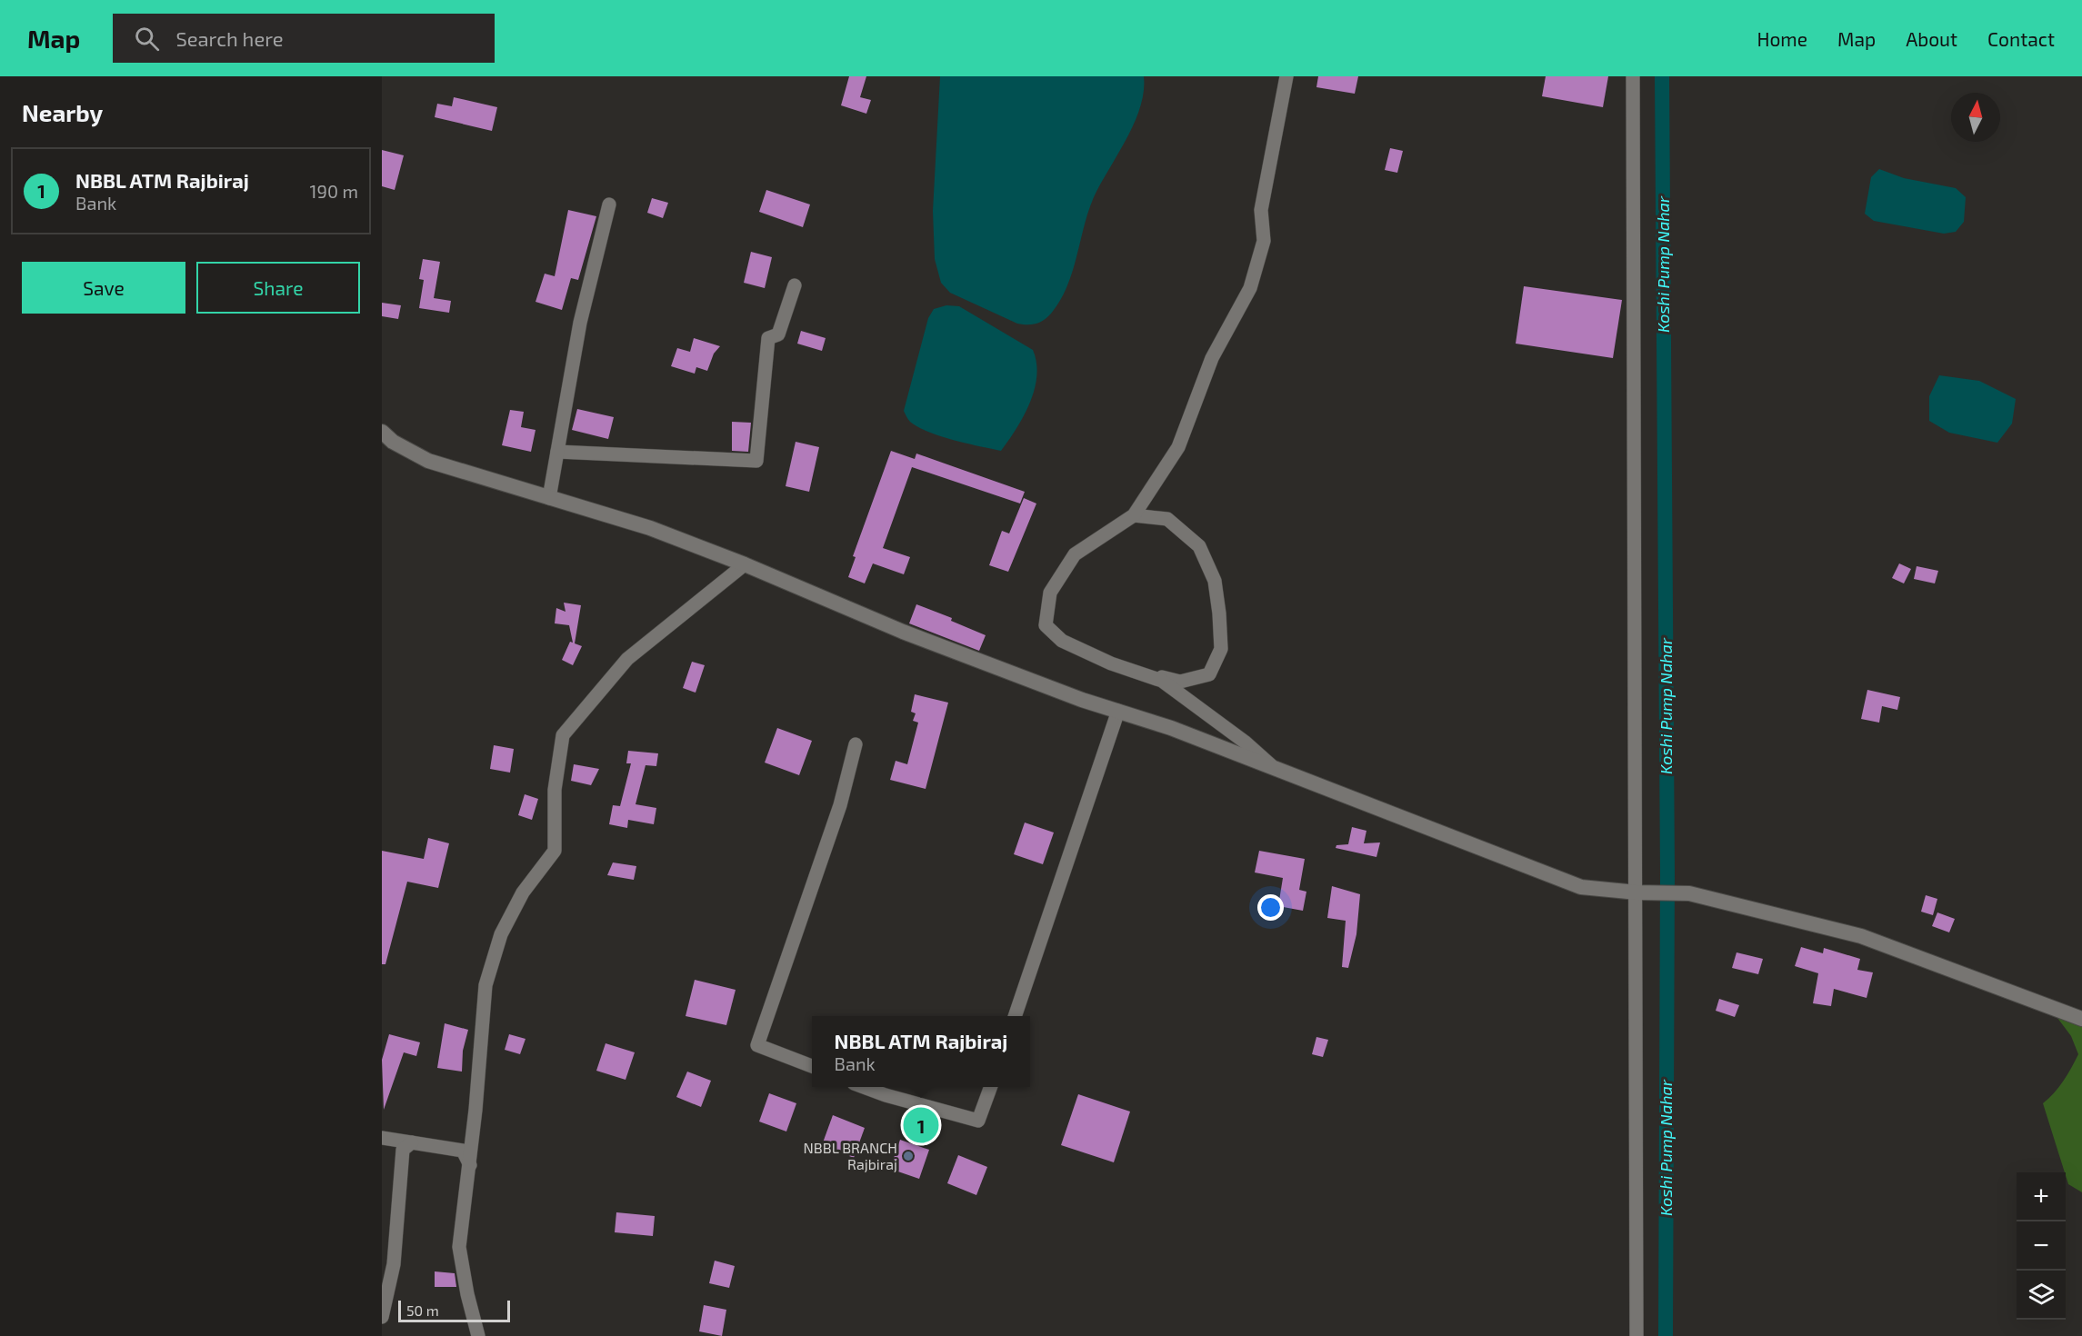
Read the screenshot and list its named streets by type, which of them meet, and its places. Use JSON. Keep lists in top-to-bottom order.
{
  "water": ["Koshi Pump Nahar"],
  "places": ["NBBL BRANCH Rajbiraj"],
  "scale_bar": "50 m",
  "north": "top",
  "page": {
    "header": "Map",
    "search": "Search here",
    "nav": [
      "Home",
      "Map",
      "About",
      "Contact"
    ],
    "heading": "Nearby",
    "list": [
      {
        "mark": "1",
        "name": "NBBL ATM Rajbiraj",
        "note": "Bank",
        "value": "190 m"
      }
    ],
    "buttons": ["Save", "Share"],
    "popup": ["NBBL ATM Rajbiraj", "Bank"],
    "pins": "1",
    "map_buttons": ["+", "−"],
    "scale": "50 m"
  }
}
